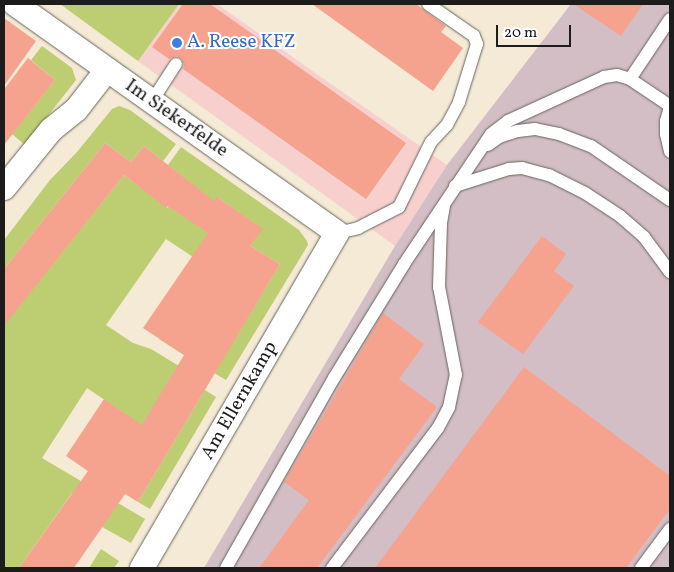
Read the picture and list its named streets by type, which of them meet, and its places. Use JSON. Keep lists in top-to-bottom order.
{
  "streets": {
    "street": ["Im Siekerfelde", "Am Ellernkamp"]
  },
  "crossings": [
    ["Im Siekerfelde", "Am Ellernkamp"]
  ],
  "places": ["A. Reese KFZ"],
  "scale_bar": "20 m"
}
